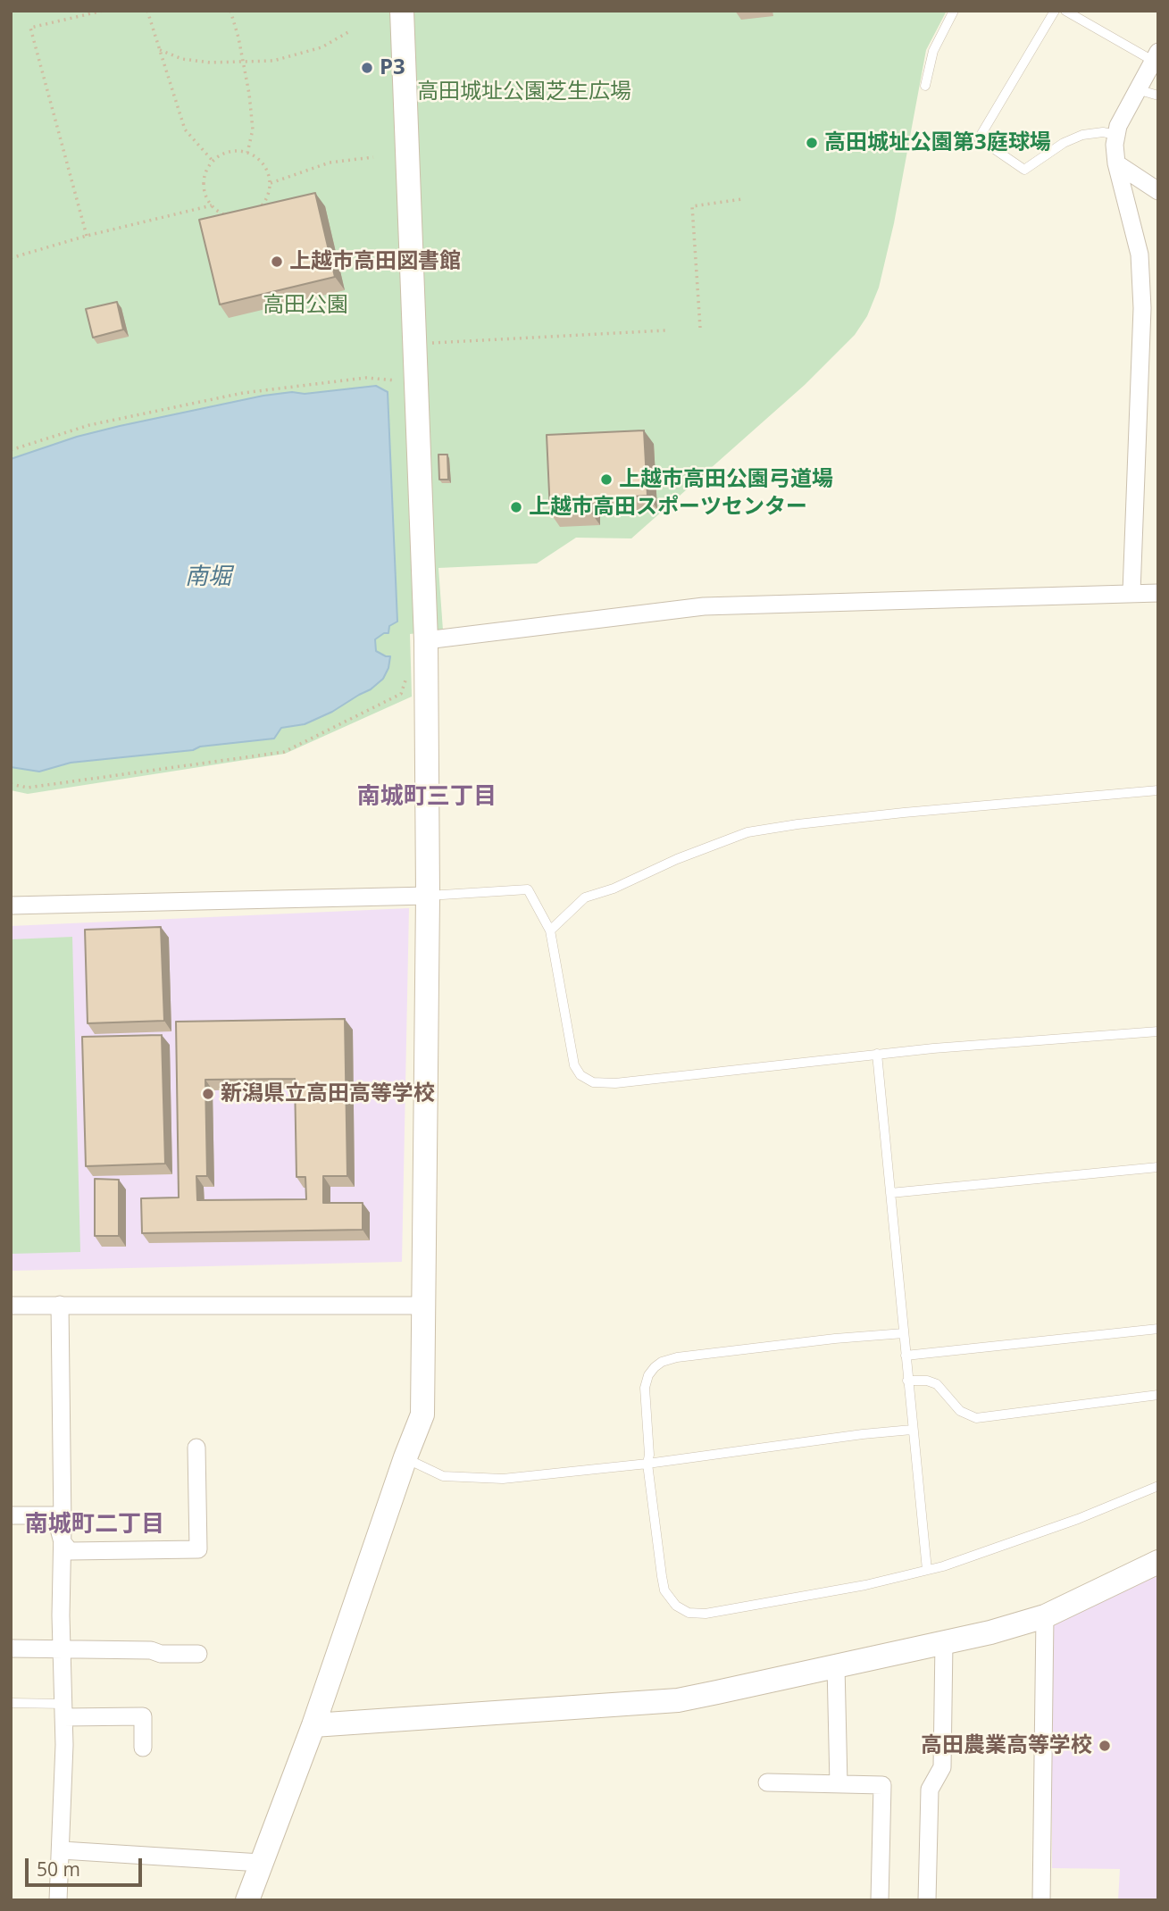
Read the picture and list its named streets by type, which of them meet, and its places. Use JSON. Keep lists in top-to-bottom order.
{
  "districts": ["南城町三丁目", "南城町二丁目"],
  "water": ["南堀"],
  "parks": ["高田城址公園芝生広場", "高田公園"],
  "places": [
    "P3",
    "高田城址公園第3庭球場",
    "上越市高田図書館",
    "上越市高田公園弓道場",
    "上越市高田スポーツセンター",
    "新潟県立高田高等学校",
    "高田農業高等学校"
  ],
  "scale_bar": "50 m"
}
